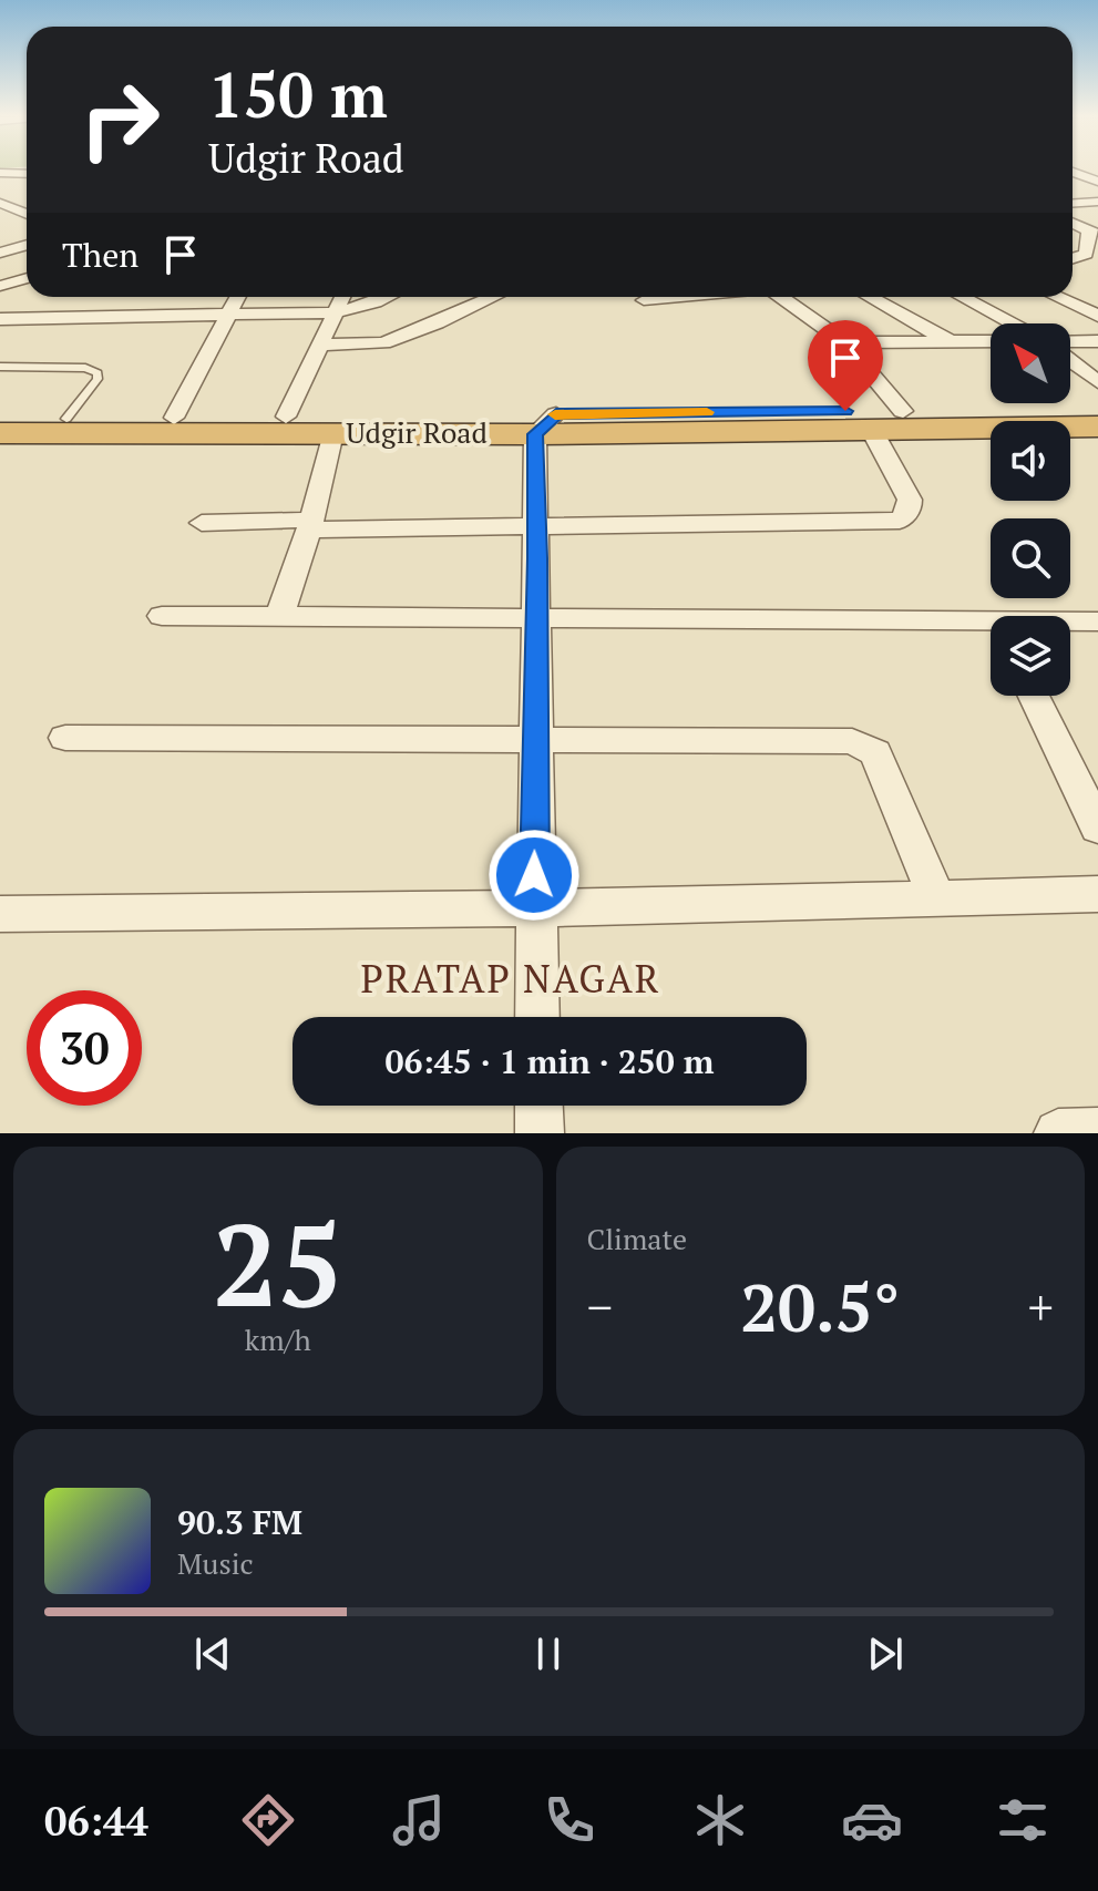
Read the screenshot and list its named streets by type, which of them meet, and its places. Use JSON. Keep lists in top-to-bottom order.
{
  "streets": {
    "highway": ["Udgir Road"]
  },
  "districts": ["PRATAP NAGAR"],
  "north": "top left",
  "page": {
    "turn": ["150 m", "Udgir Road"],
    "then": "Then",
    "limit": "30",
    "trip": "06:45 · 1 min · 250 m",
    "tile": [
      ["25", "km/h"],
      "Climate"
    ],
    "heat": ["−", "20.5°", "+"],
    "song": ["90.3 FM", "Music"],
    "tabs": "06:44"
  }
}
